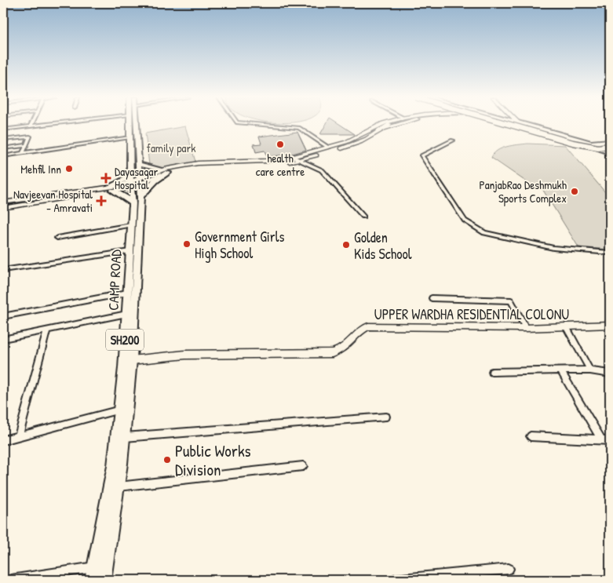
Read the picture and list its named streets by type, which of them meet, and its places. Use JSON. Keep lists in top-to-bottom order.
{
  "streets": {
    "main road": ["CAMP ROAD", "SH200"],
    "street": ["UPPER WARDHA RESIDENTIAL COLONU"]
  },
  "crossings": [
    ["CAMP ROAD", "UPPER WARDHA RESIDENTIAL COLONU"]
  ],
  "parks": ["family park"],
  "places": {
    "other": [
      "health care centre",
      "Mehfil Inn",
      "PanjabRao Deshmukh Sports Complex",
      "Government Girls High School",
      "Golden Kids School",
      "Public Works Division"
    ],
    "health": ["Dayasagar Hospital", "Navjeevan Hospital - Amravati"]
  }
}
